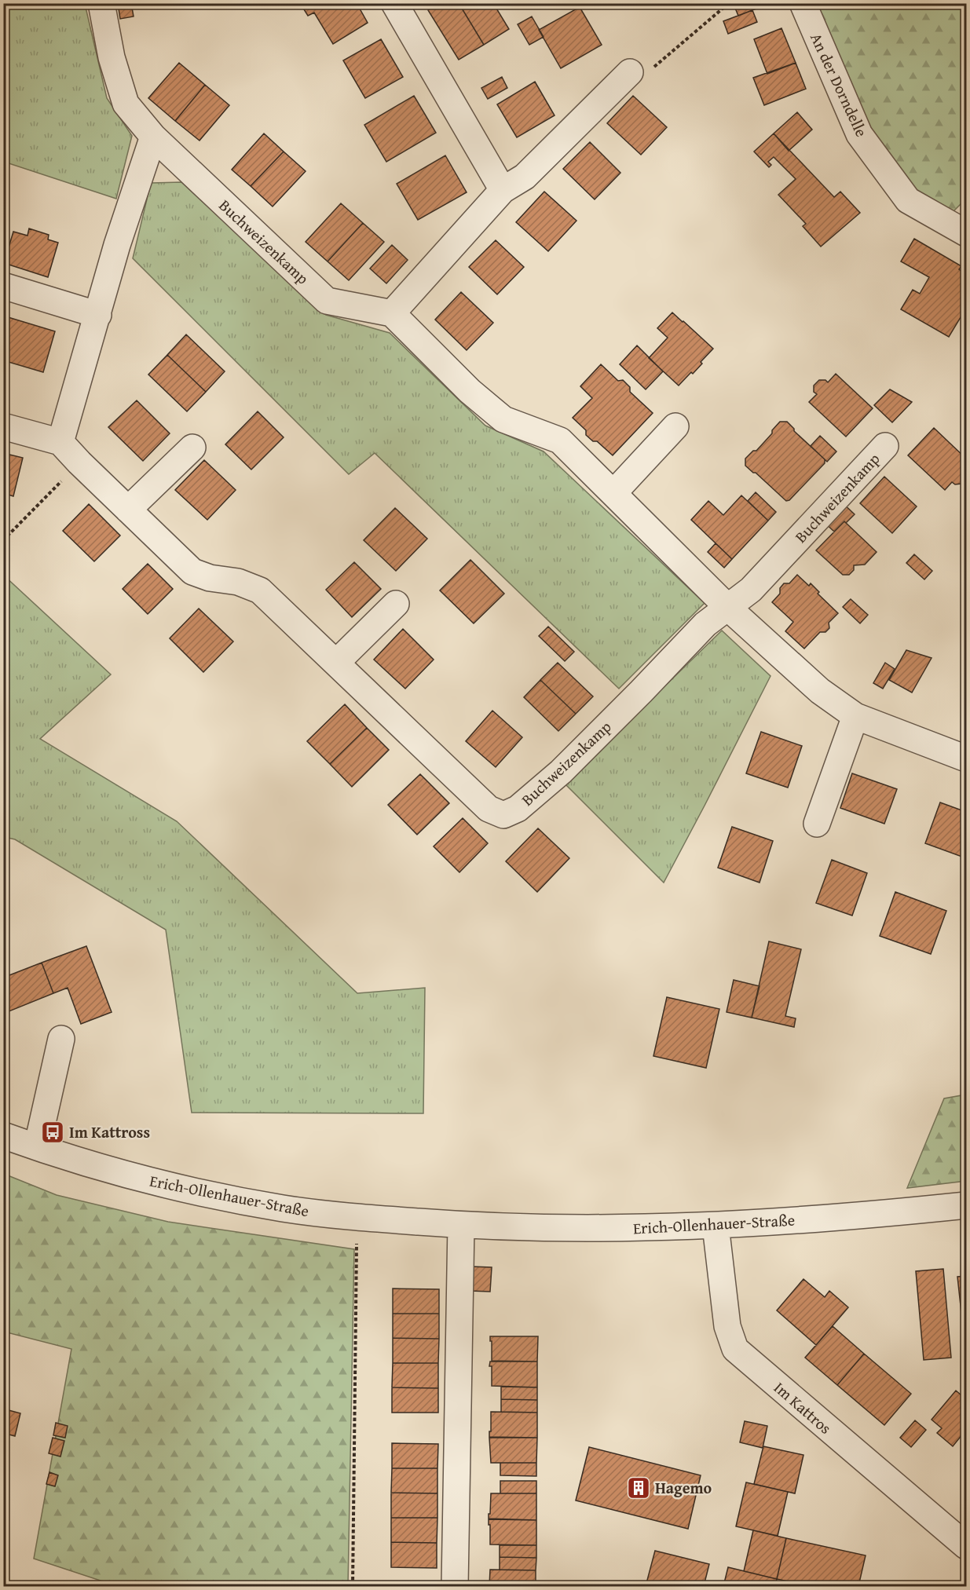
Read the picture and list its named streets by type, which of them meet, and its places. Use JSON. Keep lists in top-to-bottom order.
{
  "streets": {
    "street": [
      "An der Dorndelle",
      "Buchweizenkamp",
      "Erich-Ollenhauer-Straße",
      "Im Kattros"
    ]
  },
  "crossings": [
    ["Erich-Ollenhauer-Straße", "Im Kattros"]
  ],
  "places": {
    "bus stop": ["Im Kattross"],
    "building": ["Hagemo"]
  }
}
